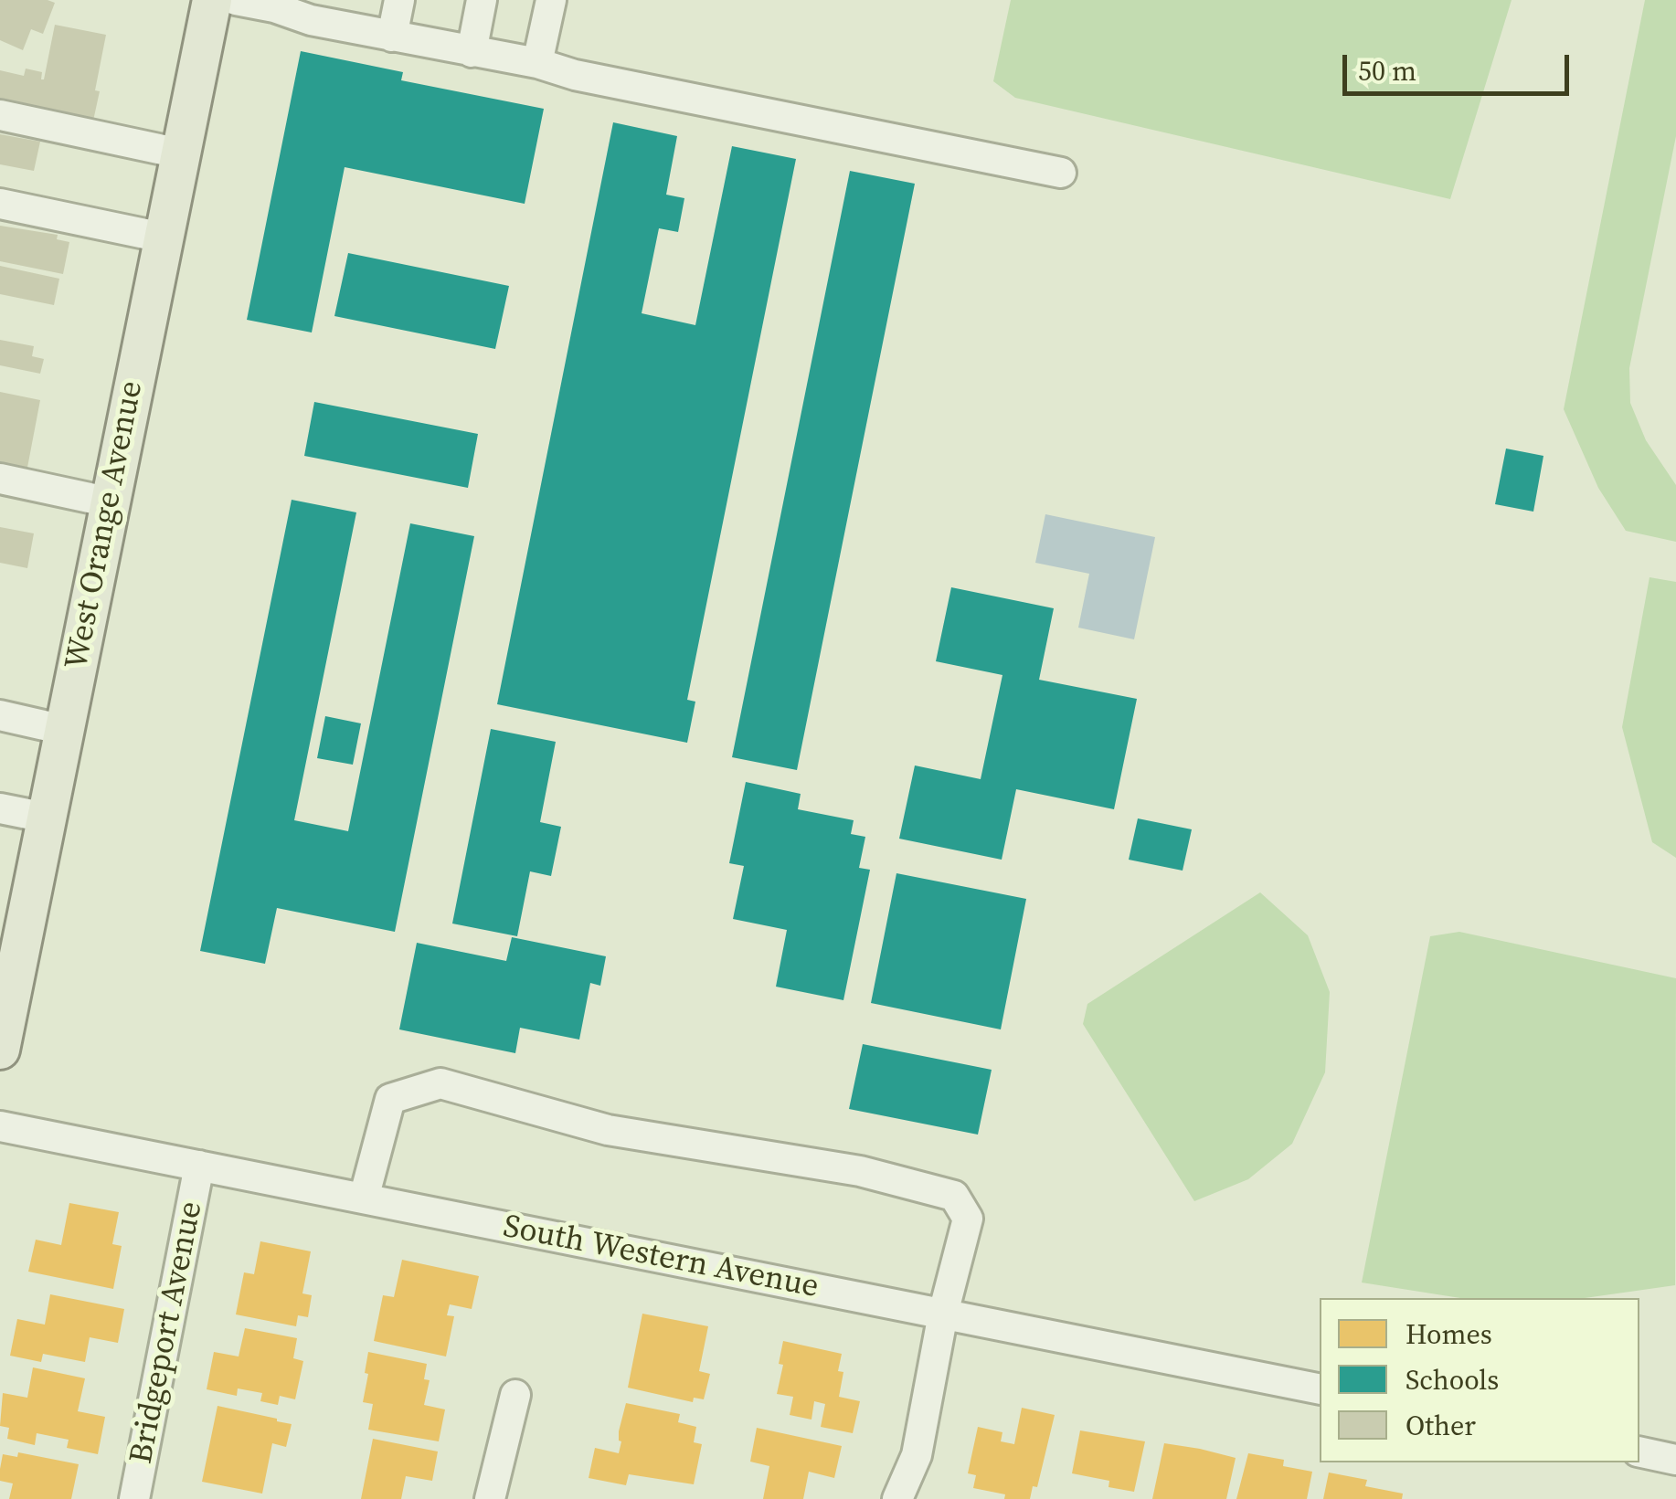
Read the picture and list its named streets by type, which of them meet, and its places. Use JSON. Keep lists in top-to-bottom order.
{
  "streets": {
    "main road": ["West Orange Avenue"],
    "street": ["South Western Avenue", "Bridgeport Avenue"]
  },
  "crossings": [
    ["South Western Avenue", "Bridgeport Avenue"]
  ],
  "legend": ["Homes", "Schools", "Other"],
  "scale_bar": "50 m"
}
